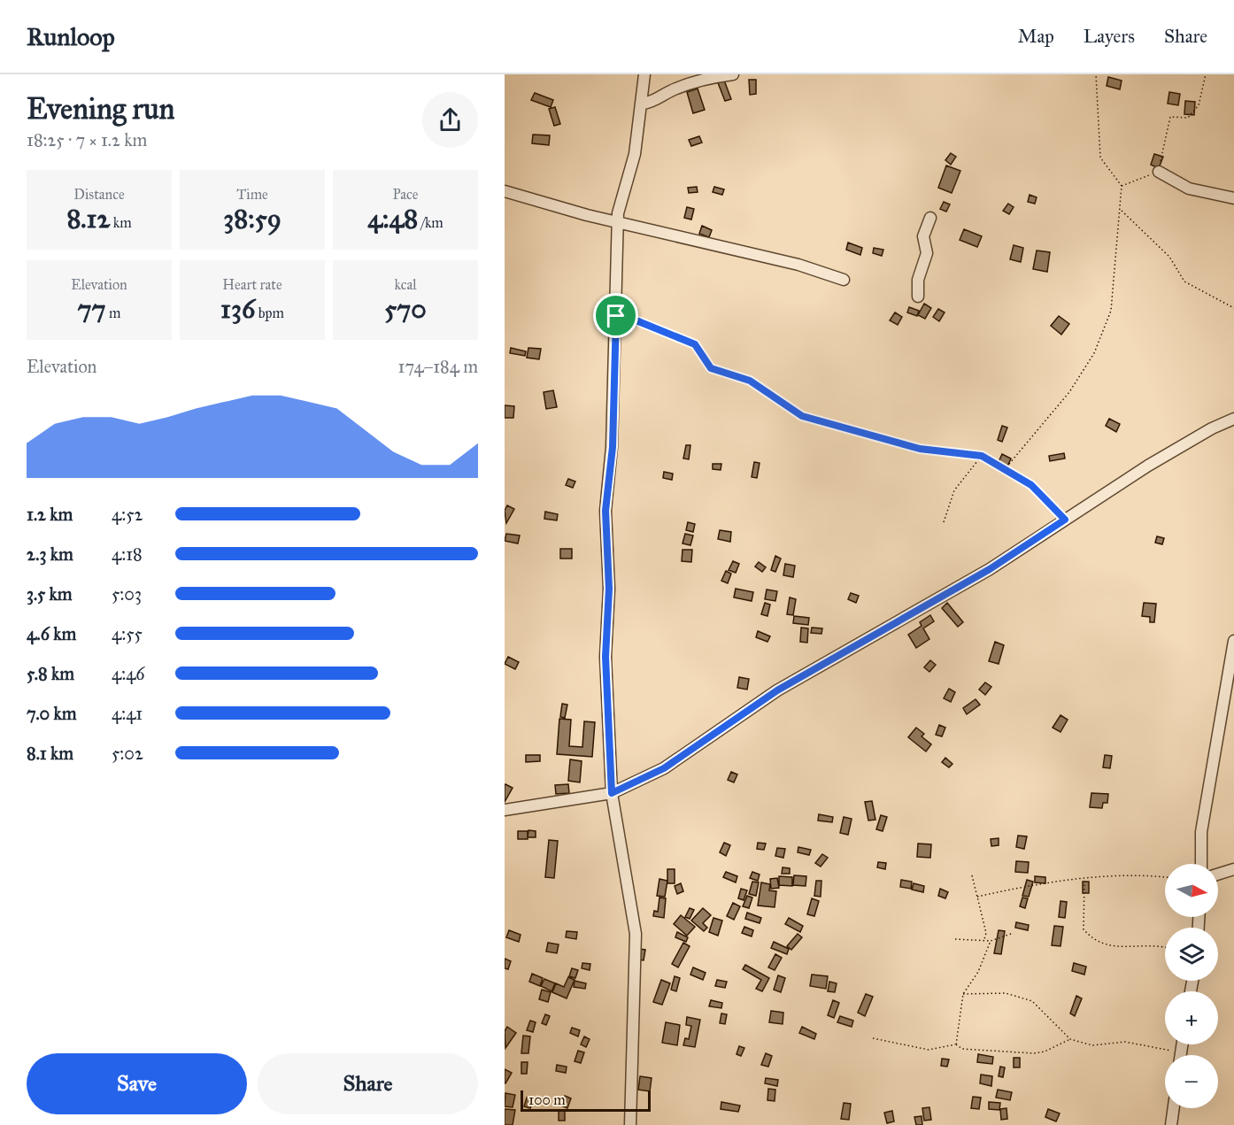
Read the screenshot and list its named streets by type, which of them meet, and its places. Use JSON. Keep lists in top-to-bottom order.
{
  "scale_bar": "100 m",
  "north": "right",
  "page": {
    "header": "Runloop",
    "nav": ["Map", "Layers", "Share"],
    "heading": ["Evening run", "18:25 · 7 × 1.2 km"],
    "stats": [
      ["Distance", "8.12 km"],
      ["Time", "38:59"],
      ["Pace", "4:48 /km"],
      ["Elevation", "77 m"],
      ["Heart rate", "136 bpm"],
      ["kcal", "570"]
    ],
    "chart": ["Elevation", "174–184 m"],
    "list": [
      {
        "name": "1.2 km",
        "note": "4:52"
      },
      {
        "name": "2.3 km",
        "note": "4:18"
      },
      {
        "name": "3.5 km",
        "note": "5:03"
      },
      {
        "name": "4.6 km",
        "note": "4:55"
      },
      {
        "name": "5.8 km",
        "note": "4:46"
      },
      {
        "name": "7.0 km",
        "note": "4:41"
      },
      {
        "name": "8.1 km",
        "note": "5:02"
      }
    ],
    "map_buttons": ["+", "−"],
    "buttons": ["Save", "Share"],
    "scale": "100 m"
  }
}
